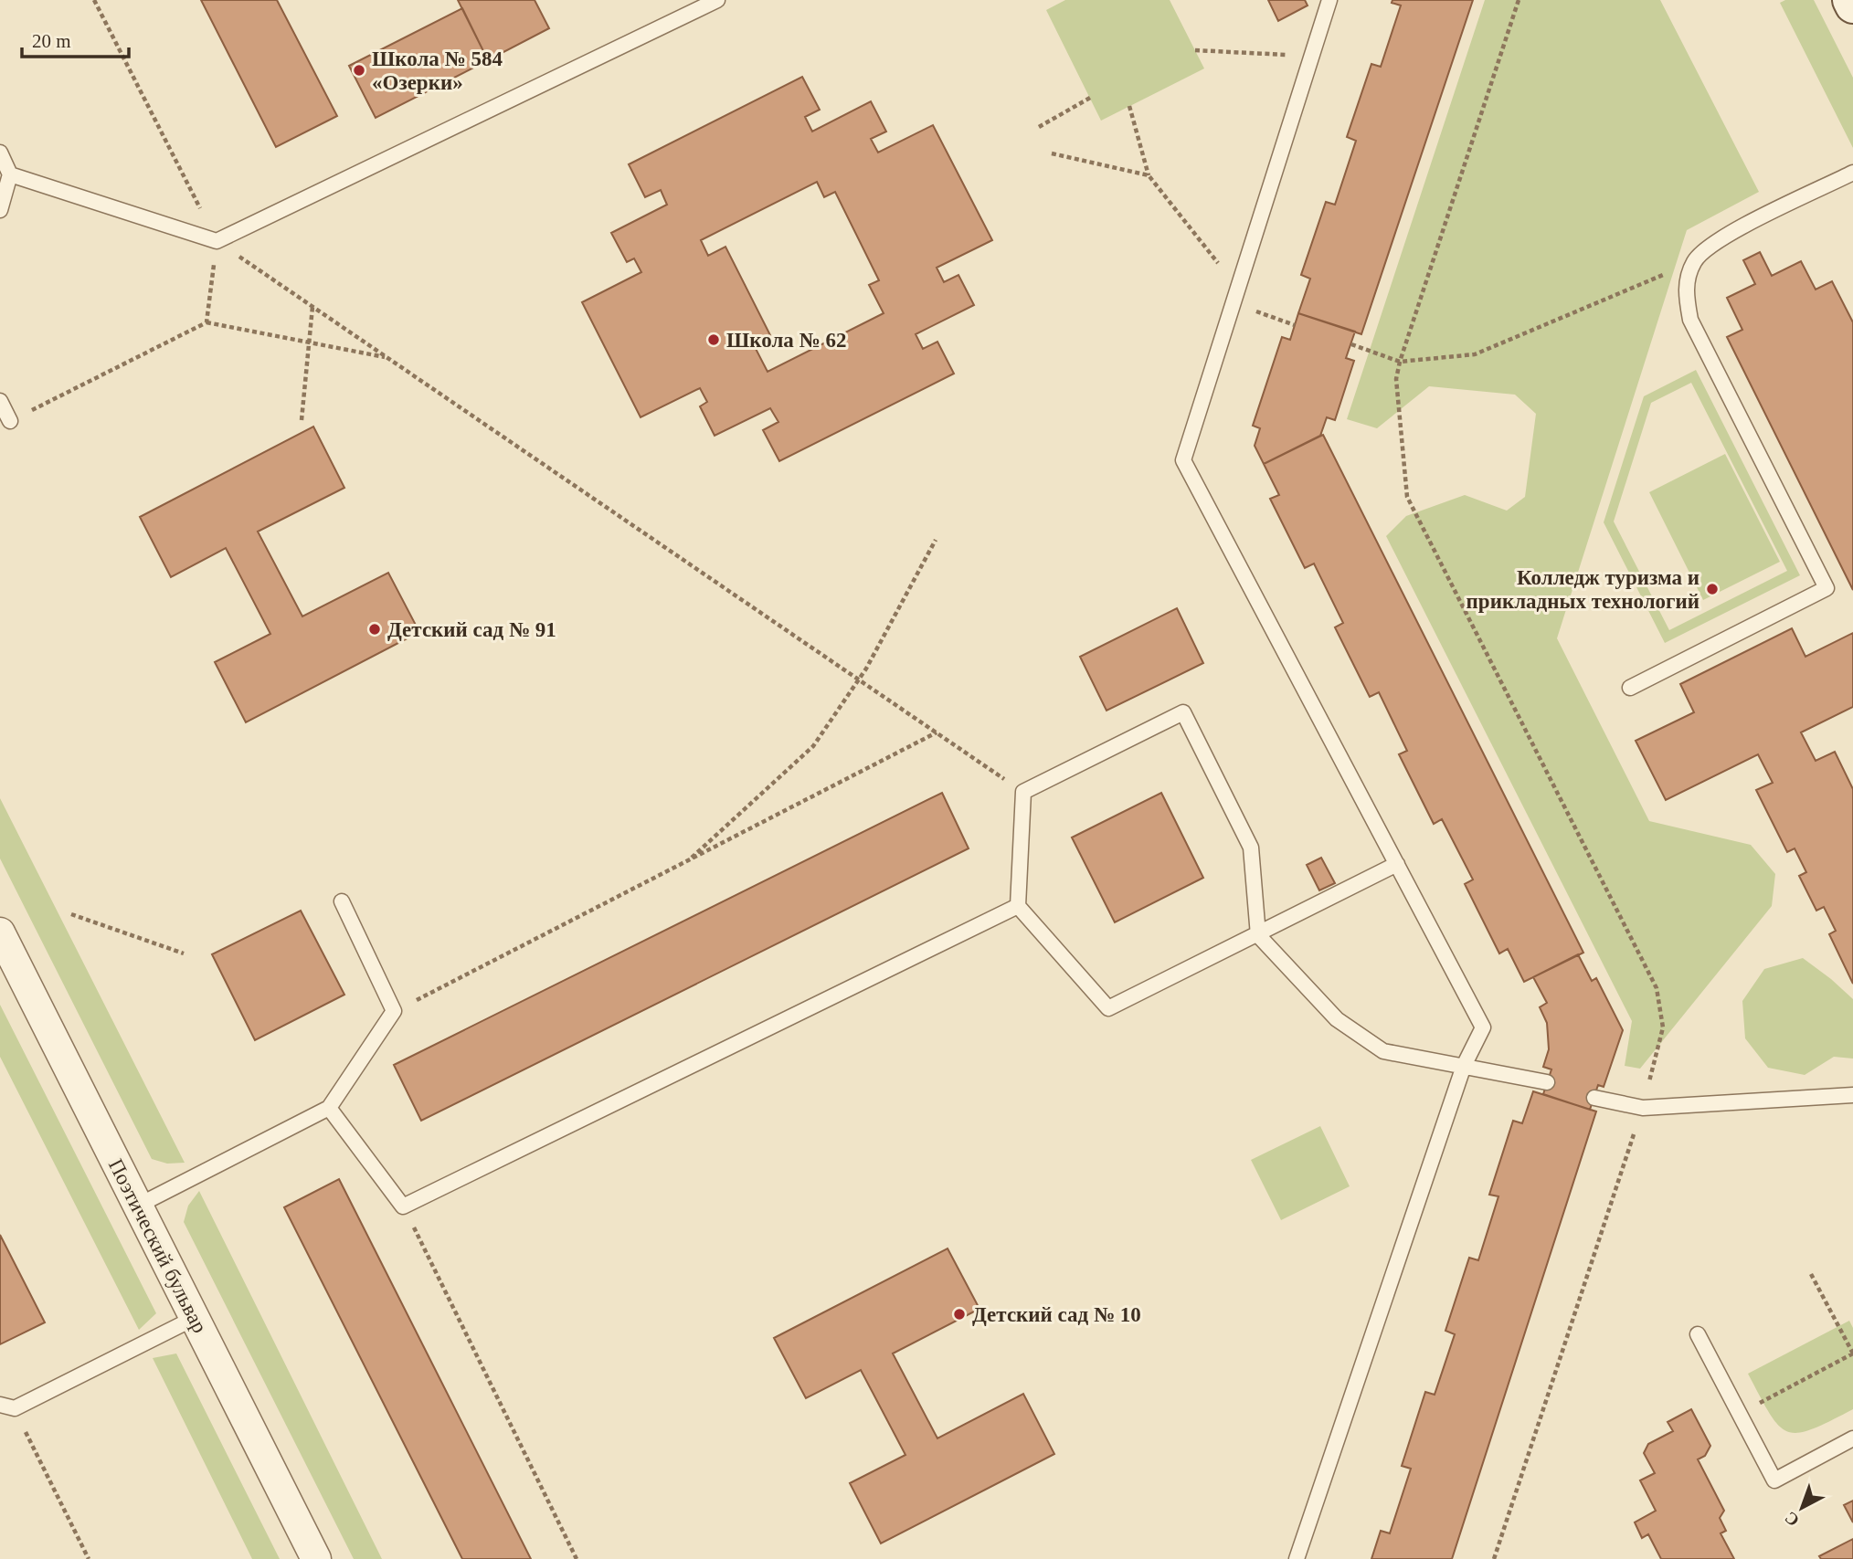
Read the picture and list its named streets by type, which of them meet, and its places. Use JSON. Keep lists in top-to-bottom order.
{
  "streets": {
    "street": ["Поэтический бульвар"]
  },
  "places": [
    "Школа № 584 «Озерки»",
    "Школа № 62",
    "Колледж туризма и прикладных технологий",
    "Детский сад № 91",
    "Детский сад № 10"
  ],
  "scale_bar": "20 m",
  "north": "bottom left"
}
